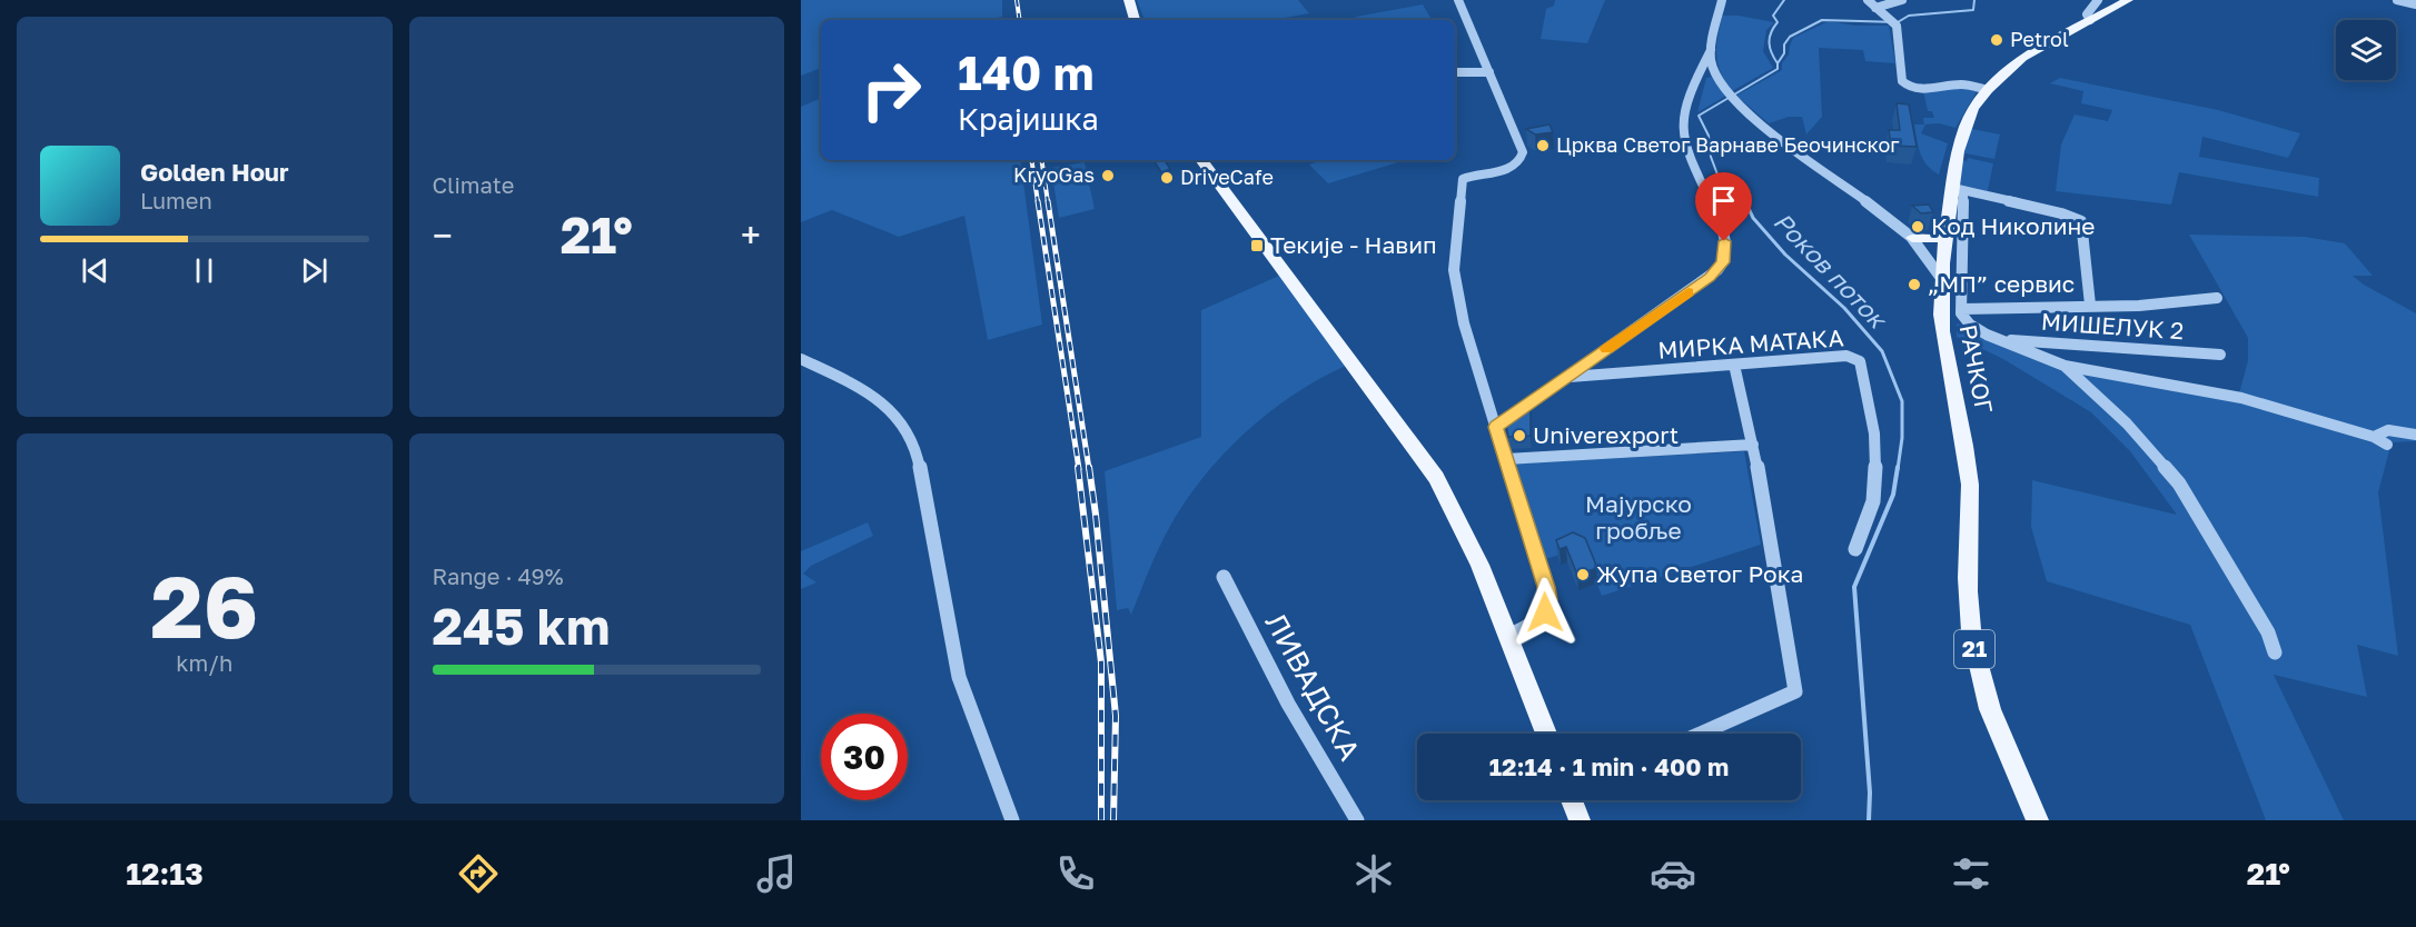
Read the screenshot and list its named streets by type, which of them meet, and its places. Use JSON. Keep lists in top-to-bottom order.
{
  "streets": {
    "main road": ["РАЧКОГ", "21"],
    "street": ["МИШЕЛУК 2", "МИРКА МАТАКА", "ЛИВАДСКА"]
  },
  "water": ["Роков поток"],
  "parks": ["Мајурско гробље"],
  "places": {
    "other": [
      "Petrol",
      "Црква Светог Варнаве Беочинског",
      "KryoGas",
      "DriveCafe",
      "Код Николине",
      "„МП” сервис",
      "Univerexport",
      "Жупа Светог Рока"
    ],
    "transit": ["Текије - Навип"]
  },
  "page": {
    "tile": [
      "Climate",
      ["26", "km/h"],
      ["Range · 49%", "245 km"]
    ],
    "turn": ["140 m", "Крајишка"],
    "song": ["Golden Hour", "Lumen"],
    "heat": ["−", "21°", "+"],
    "limit": "30",
    "trip": "12:14 · 1 min · 400 m",
    "tabs": ["12:13", "21°"]
  }
}
